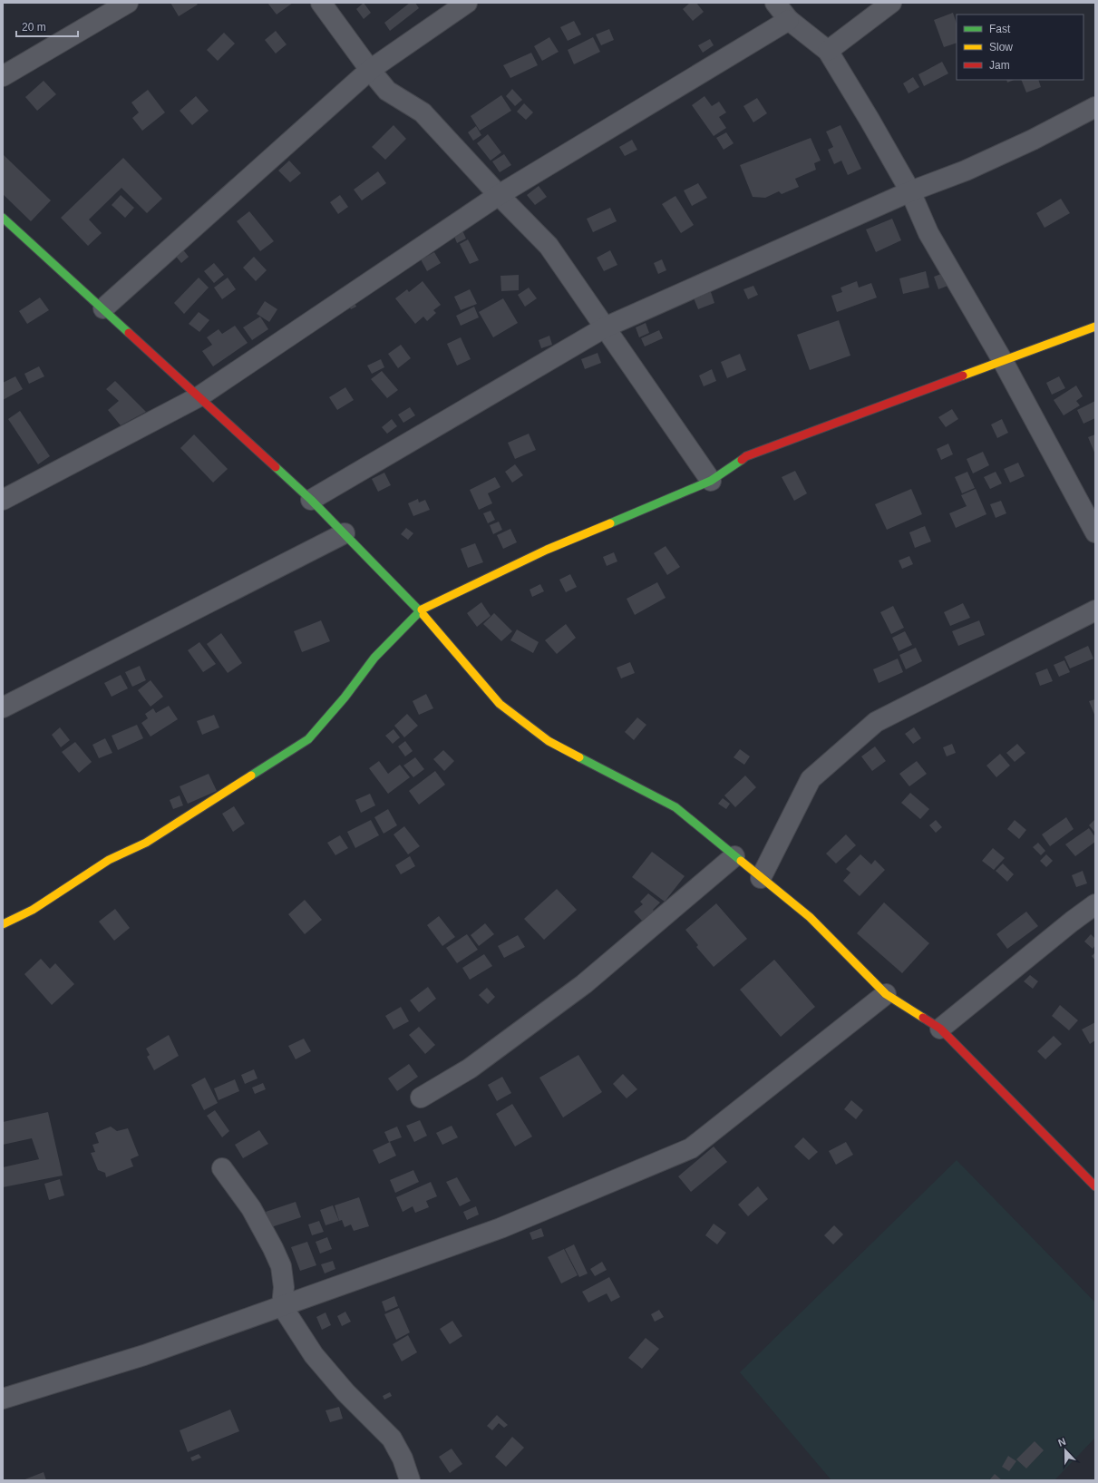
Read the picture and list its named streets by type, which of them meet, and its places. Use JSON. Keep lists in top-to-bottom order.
{
  "legend": ["Fast", "Slow", "Jam"],
  "scale_bar": "20 m",
  "north": "top"
}
